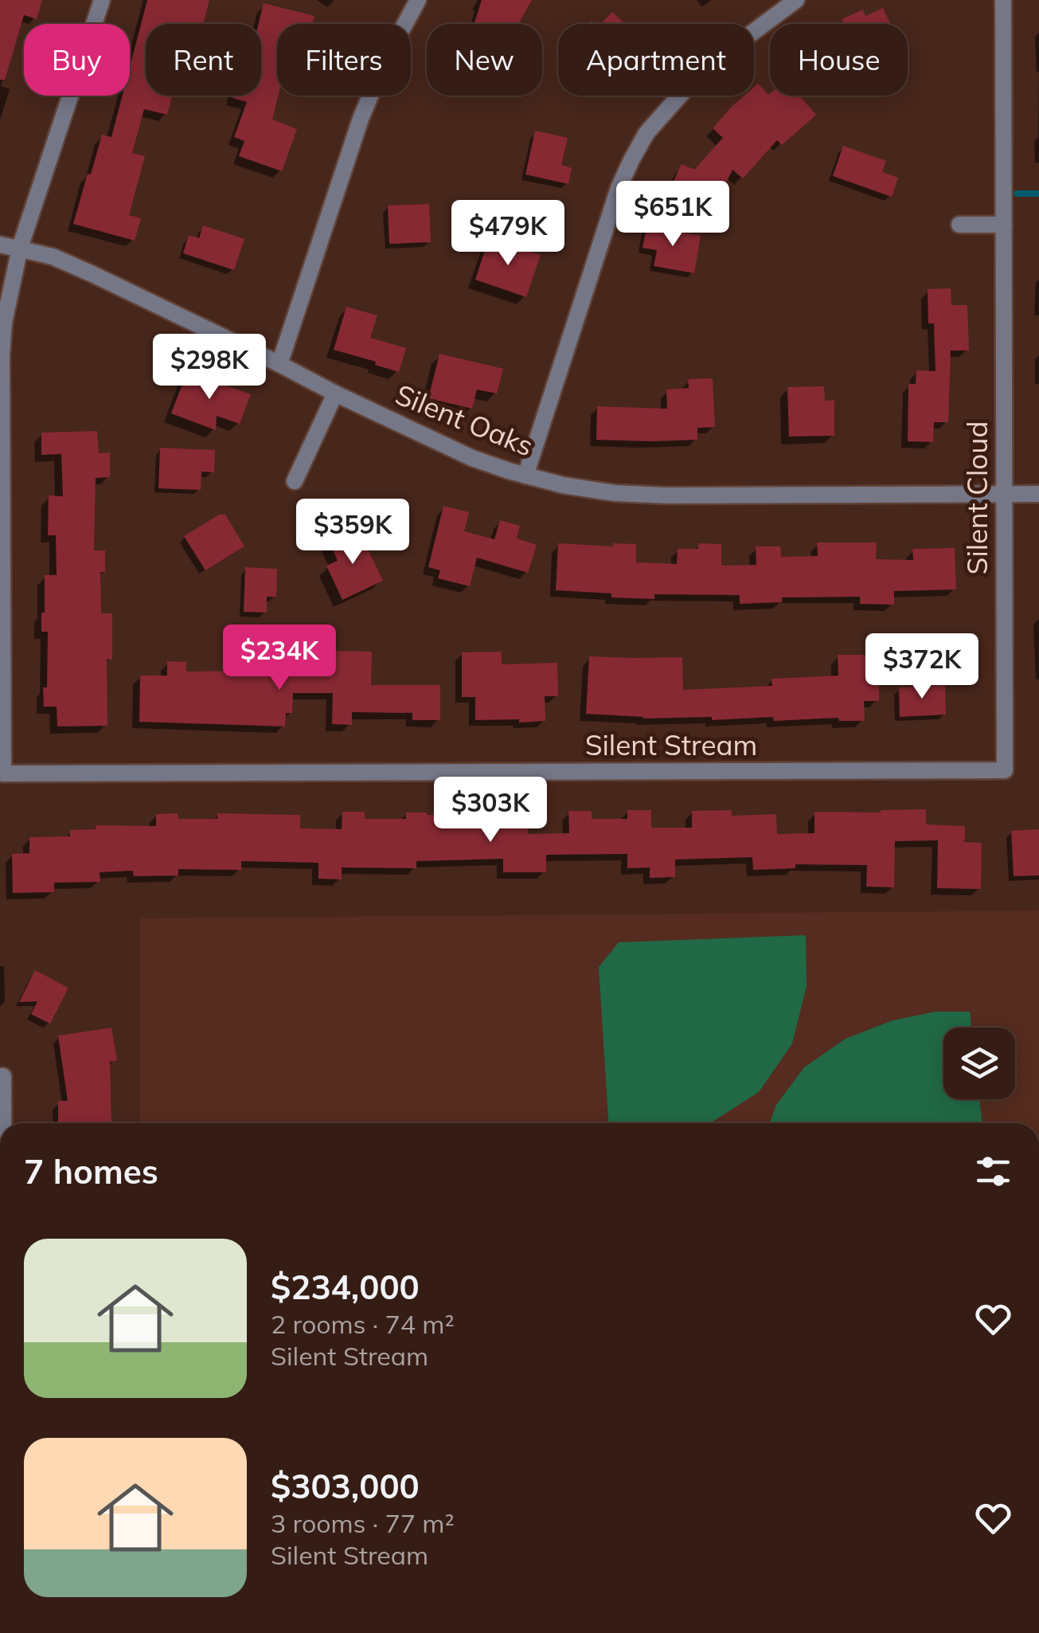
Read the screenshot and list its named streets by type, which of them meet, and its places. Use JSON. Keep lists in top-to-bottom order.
{
  "streets": {
    "street": ["Silent Oaks", "Silent Cloud", "Silent Stream"]
  },
  "crossings": [
    ["Silent Oaks", "Silent Cloud"],
    ["Silent Oaks", "Silent Stream"],
    ["Silent Cloud", "Silent Stream"]
  ],
  "page": {
    "chip": [
      "Buy",
      "Rent",
      "Filters",
      "New",
      "Apartment",
      "House"
    ],
    "price": [
      "$651K",
      "$479K",
      "$298K",
      "$359K",
      "$234K",
      "$372K",
      "$303K"
    ],
    "heading": "7 homes",
    "list": [
      {
        "name": "$234,000",
        "note": "2 rooms · 74 m² · Silent Stream"
      },
      {
        "name": "$303,000",
        "note": "3 rooms · 77 m² · Silent Stream"
      }
    ]
  }
}
